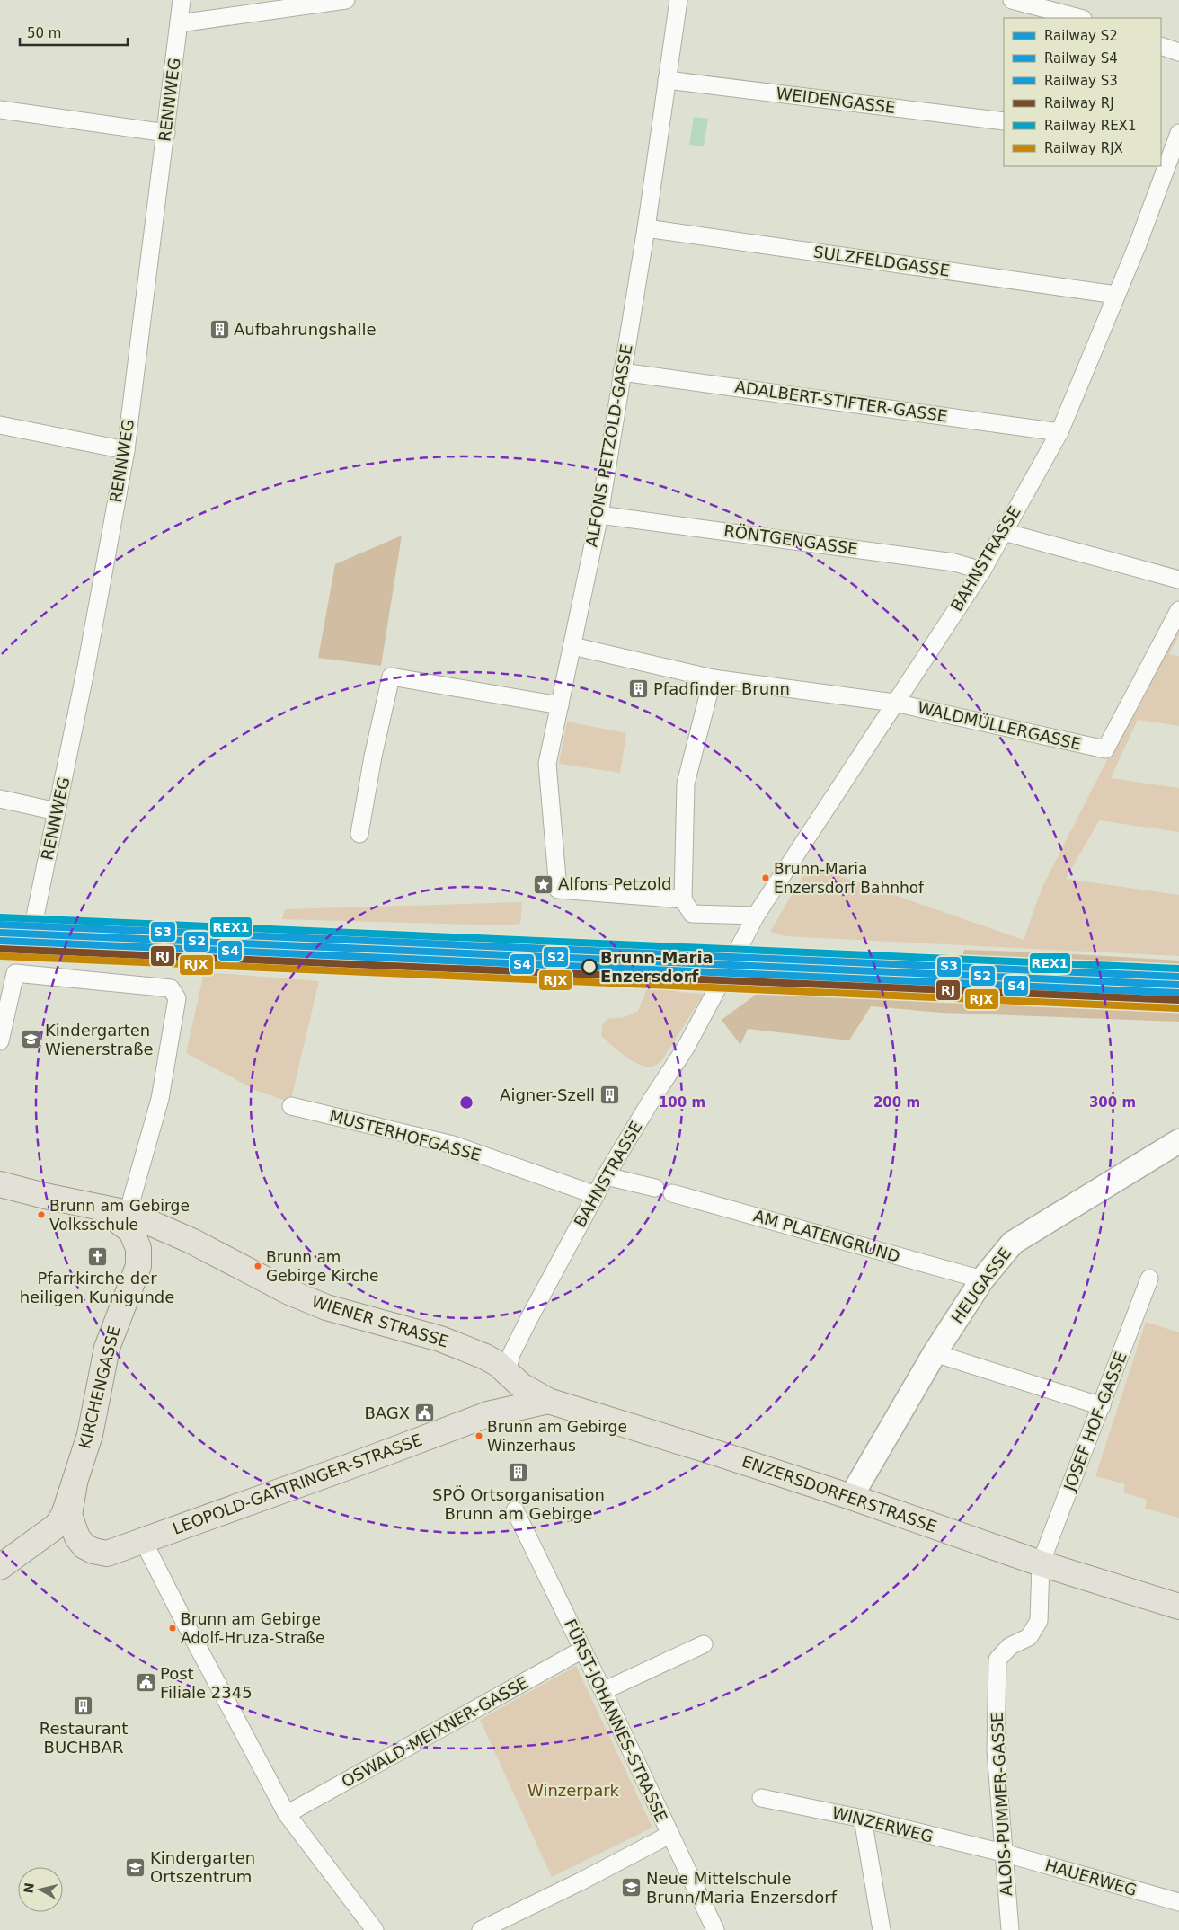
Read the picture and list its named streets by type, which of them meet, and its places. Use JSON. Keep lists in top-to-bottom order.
{
  "streets": {
    "main road": [
      "WIENER STRASSE",
      "KIRCHENGASSE",
      "LEOPOLD-GATTRINGER-STRASSE",
      "ENZERSDORFERSTRASSE"
    ],
    "street": [
      "RENNWEG",
      "WEIDENGASSE",
      "SULZFELDGASSE",
      "ADALBERT-STIFTER-GASSE",
      "ALFONS PETZOLD-GASSE",
      "RÖNTGENGASSE",
      "BAHNSTRASSE",
      "WALDMÜLLERGASSE",
      "MUSTERHOFGASSE",
      "AM PLATENGRUND",
      "HEUGASSE",
      "JOSEF HOF-GASSE",
      "FÜRST-JOHANNES-STRASSE",
      "OSWALD-MEIXNER-GASSE",
      "ALOIS-PUMMER-GASSE",
      "WINZERWEG",
      "HAUERWEG"
    ]
  },
  "crossings": [
    ["WEIDENGASSE", "ALFONS PETZOLD-GASSE"],
    ["SULZFELDGASSE", "ALFONS PETZOLD-GASSE"],
    ["SULZFELDGASSE", "BAHNSTRASSE"],
    ["ADALBERT-STIFTER-GASSE", "ALFONS PETZOLD-GASSE"],
    ["ADALBERT-STIFTER-GASSE", "BAHNSTRASSE"],
    ["ALFONS PETZOLD-GASSE", "RÖNTGENGASSE"],
    ["ALFONS PETZOLD-GASSE", "WALDMÜLLERGASSE"],
    ["RÖNTGENGASSE", "BAHNSTRASSE"],
    ["BAHNSTRASSE", "WALDMÜLLERGASSE"],
    ["BAHNSTRASSE", "MUSTERHOFGASSE"],
    ["BAHNSTRASSE", "WIENER STRASSE"],
    ["BAHNSTRASSE", "ENZERSDORFERSTRASSE"],
    ["AM PLATENGRUND", "HEUGASSE"],
    ["HEUGASSE", "ENZERSDORFERSTRASSE"],
    ["WIENER STRASSE", "KIRCHENGASSE"],
    ["WIENER STRASSE", "ENZERSDORFERSTRASSE"],
    ["JOSEF HOF-GASSE", "ENZERSDORFERSTRASSE"],
    ["JOSEF HOF-GASSE", "ALOIS-PUMMER-GASSE"],
    ["LEOPOLD-GATTRINGER-STRASSE", "ENZERSDORFERSTRASSE"],
    ["ENZERSDORFERSTRASSE", "ALOIS-PUMMER-GASSE"],
    ["FÜRST-JOHANNES-STRASSE", "OSWALD-MEIXNER-GASSE"],
    ["ALOIS-PUMMER-GASSE", "WINZERWEG"],
    ["ALOIS-PUMMER-GASSE", "HAUERWEG"],
    ["WINZERWEG", "HAUERWEG"]
  ],
  "parks": ["Winzerpark"],
  "places": {
    "building": [
      "Aufbahrungshalle",
      "Pfadfinder Brunn",
      "Aigner-Szell",
      "SPÖ Ortsorganisation Brunn am Gebirge",
      "Restaurant BUCHBAR"
    ],
    "other": [
      "Brunn-Maria Enzersdorf Bahnhof",
      "Brunn-Maria Enzersdorf",
      "Brunn am Gebirge Volksschule",
      "Brunn am Gebirge Kirche",
      "Brunn am Gebirge Winzerhaus",
      "Brunn am Gebirge Adolf-Hruza-Straße"
    ],
    "place": ["Alfons Petzold"],
    "school or university": ["Kindergarten Wienerstraße", "Kindergarten Ortszentrum", "Neue Mittelschule Brunn/Maria Enzersdorf"],
    "church": ["Pfarrkirche der heiligen Kunigunde"],
    "public building": ["BAGX", "Post Filiale 2345"]
  },
  "lines": [
    "rail line REX1",
    "rail line S3",
    "rail line S2",
    "rail line S4",
    "rail line RJ",
    "rail line RJX"
  ],
  "legend": [
    "Railway S2",
    "Railway S4",
    "Railway S3",
    "Railway RJ",
    "Railway REX1",
    "Railway RJX"
  ],
  "scale_bar": "50 m",
  "north": "left",
  "rings": ["100 m", "200 m", "300 m"]
}
